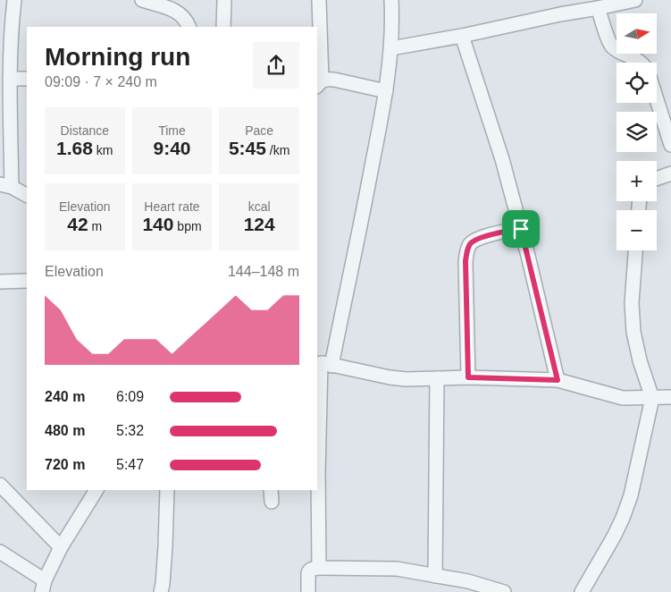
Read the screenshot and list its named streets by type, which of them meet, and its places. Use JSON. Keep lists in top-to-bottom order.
{
  "north": "right",
  "page": {
    "map_buttons": ["+", "−"],
    "heading": ["Morning run", "09:09 · 7 × 240 m"],
    "stats": [
      ["Distance", "1.68 km"],
      ["Time", "9:40"],
      ["Pace", "5:45 /km"],
      ["Elevation", "42 m"],
      ["Heart rate", "140 bpm"],
      ["kcal", "124"]
    ],
    "chart": ["Elevation", "144–148 m"],
    "list": [
      {
        "name": "240 m",
        "note": "6:09"
      },
      {
        "name": "480 m",
        "note": "5:32"
      },
      {
        "name": "720 m",
        "note": "5:47"
      }
    ]
  }
}
